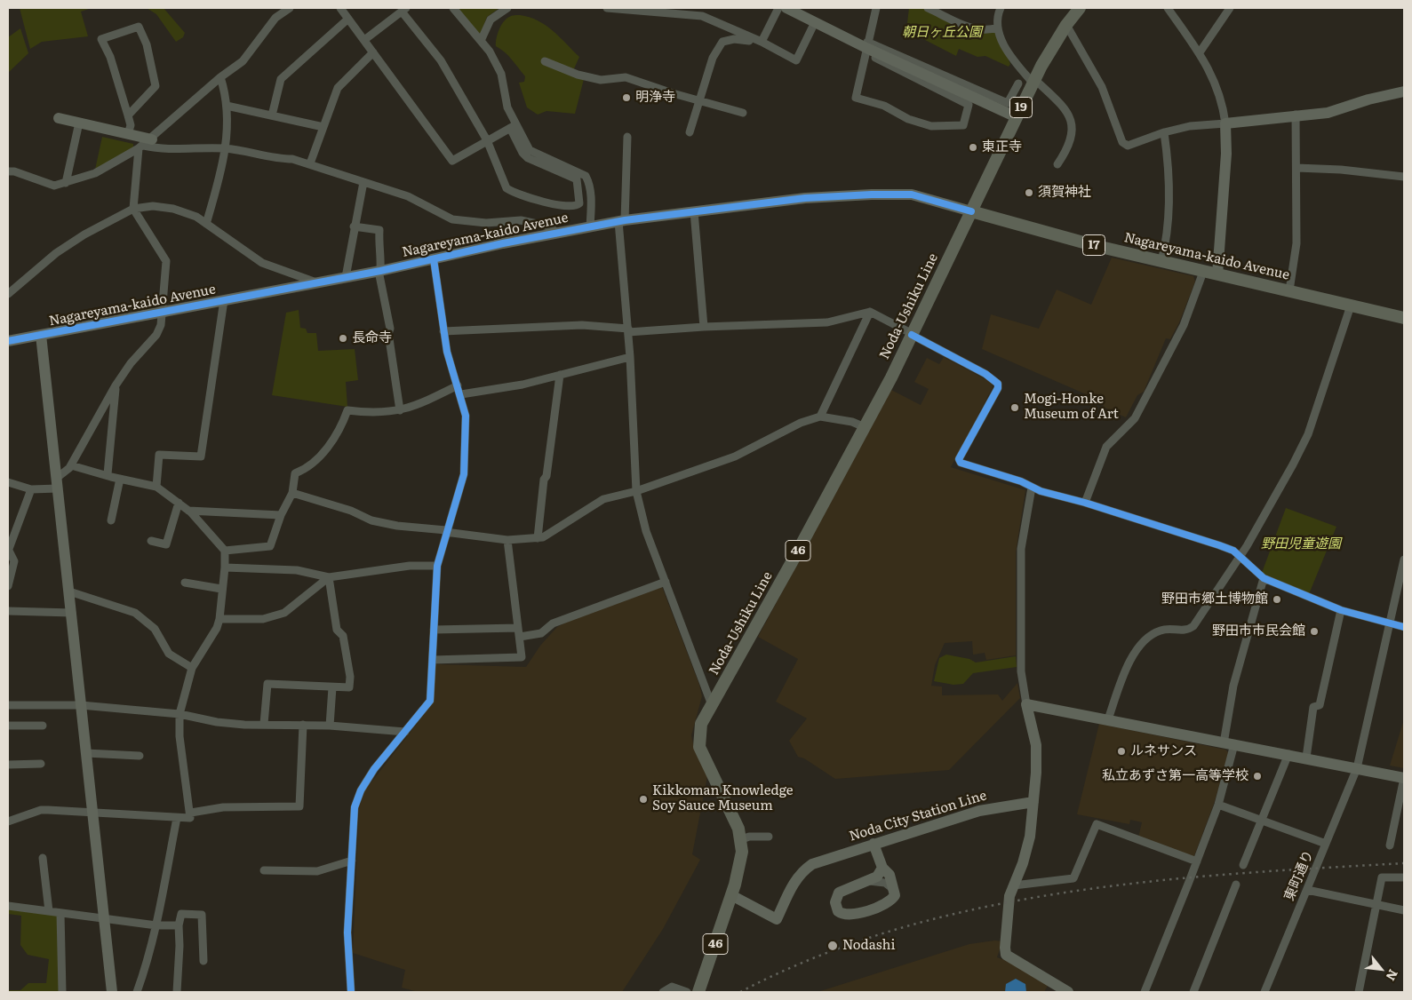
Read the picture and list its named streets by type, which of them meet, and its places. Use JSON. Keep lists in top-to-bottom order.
{
  "streets": {
    "main road": [
      "19",
      "Nagareyama-kaido Avenue",
      "17",
      "Noda-Ushiku Line",
      "46"
    ],
    "street": ["Noda City Station Line", "東町通り"]
  },
  "crossings": [
    ["19", "Nagareyama-kaido Avenue"],
    ["19", "Noda-Ushiku Line"],
    ["Nagareyama-kaido Avenue", "Noda-Ushiku Line"],
    ["Noda-Ushiku Line", "Noda City Station Line"]
  ],
  "parks": ["朝日ヶ丘公園", "野田児童遊園"],
  "places": [
    "明浄寺",
    "東正寺",
    "須賀神社",
    "長命寺",
    "Mogi-Honke Museum of Art",
    "野田市郷土博物館",
    "野田市市民会館",
    "ルネサンス",
    "私立あずさ第一高等学校",
    "Kikkoman Knowledge Soy Sauce Museum",
    "Nodashi"
  ],
  "north": "bottom right"
}
